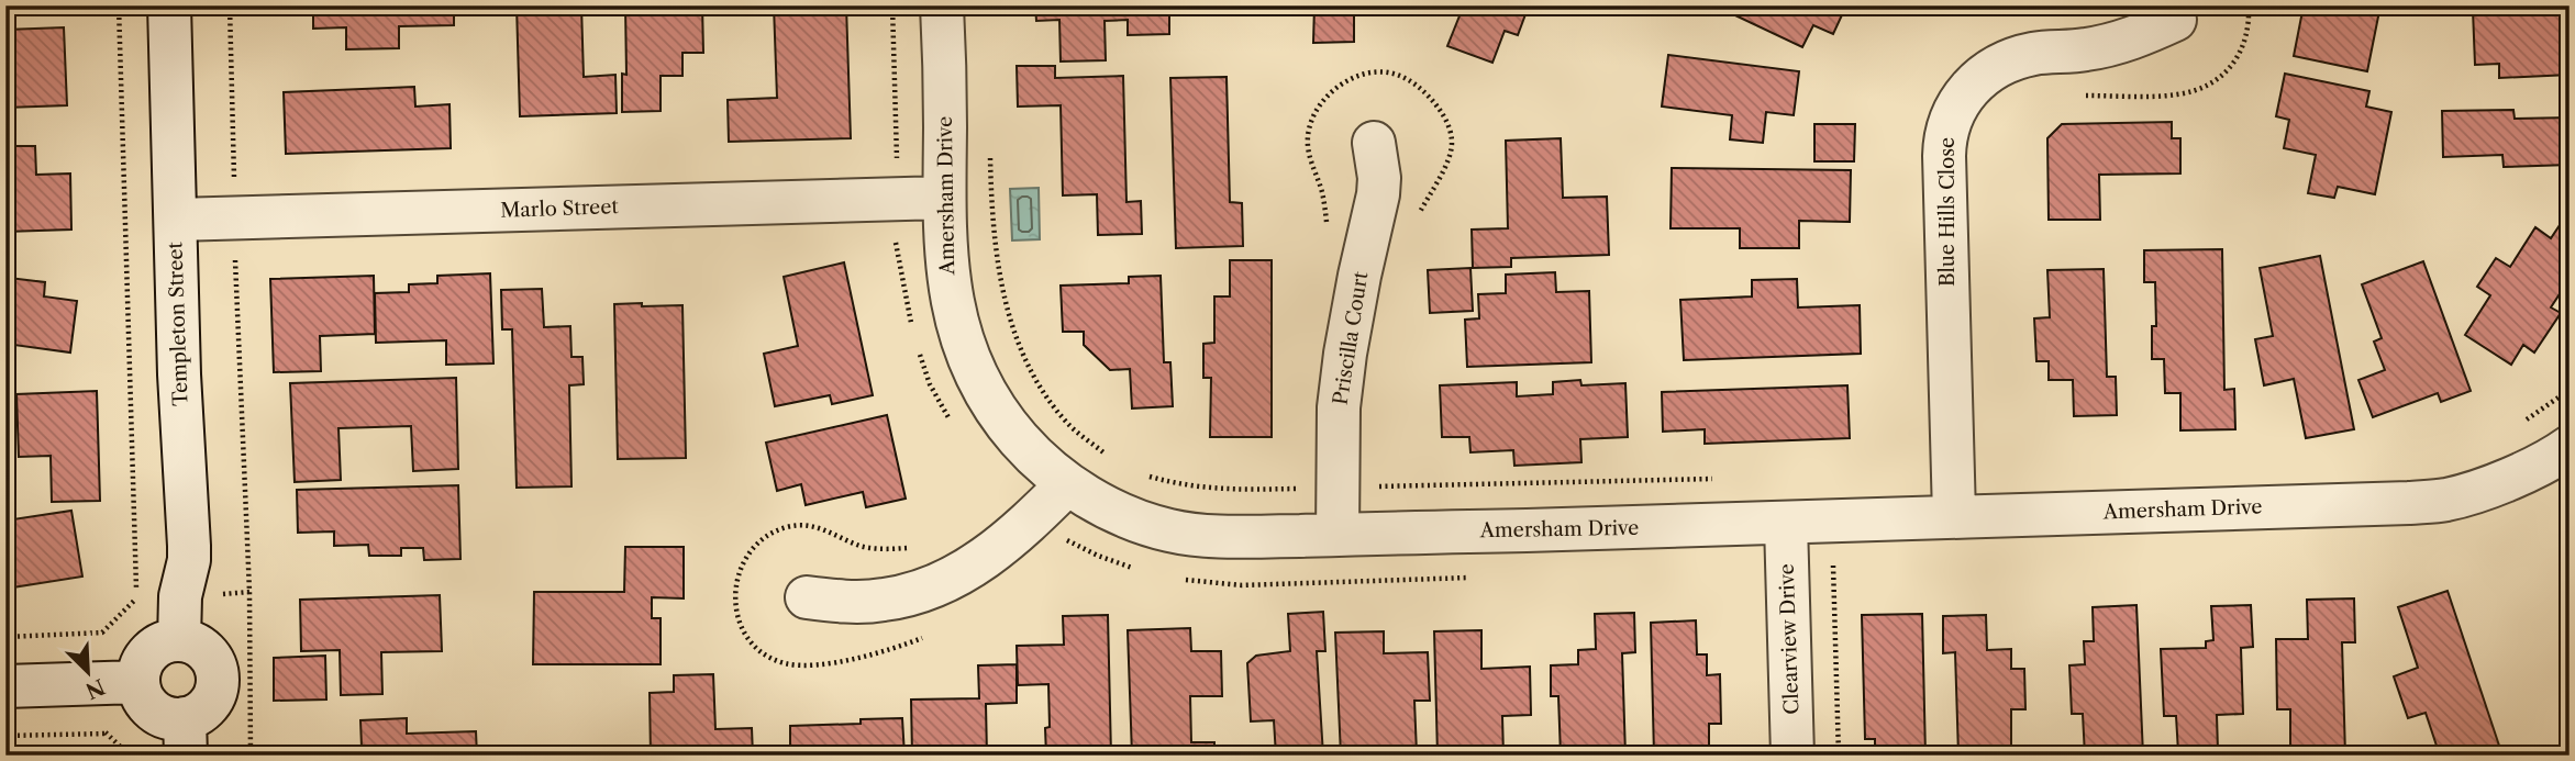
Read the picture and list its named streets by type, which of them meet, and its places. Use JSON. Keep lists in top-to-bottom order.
{
  "streets": {
    "street": [
      "Amersham Drive",
      "Marlo Street",
      "Blue Hills Close",
      "Templeton Street",
      "Priscilla Court",
      "Clearview Drive"
    ]
  },
  "crossings": [
    ["Amersham Drive", "Marlo Street"],
    ["Amersham Drive", "Blue Hills Close"],
    ["Amersham Drive", "Priscilla Court"],
    ["Amersham Drive", "Clearview Drive"],
    ["Marlo Street", "Templeton Street"]
  ],
  "north": "bottom right"
}
